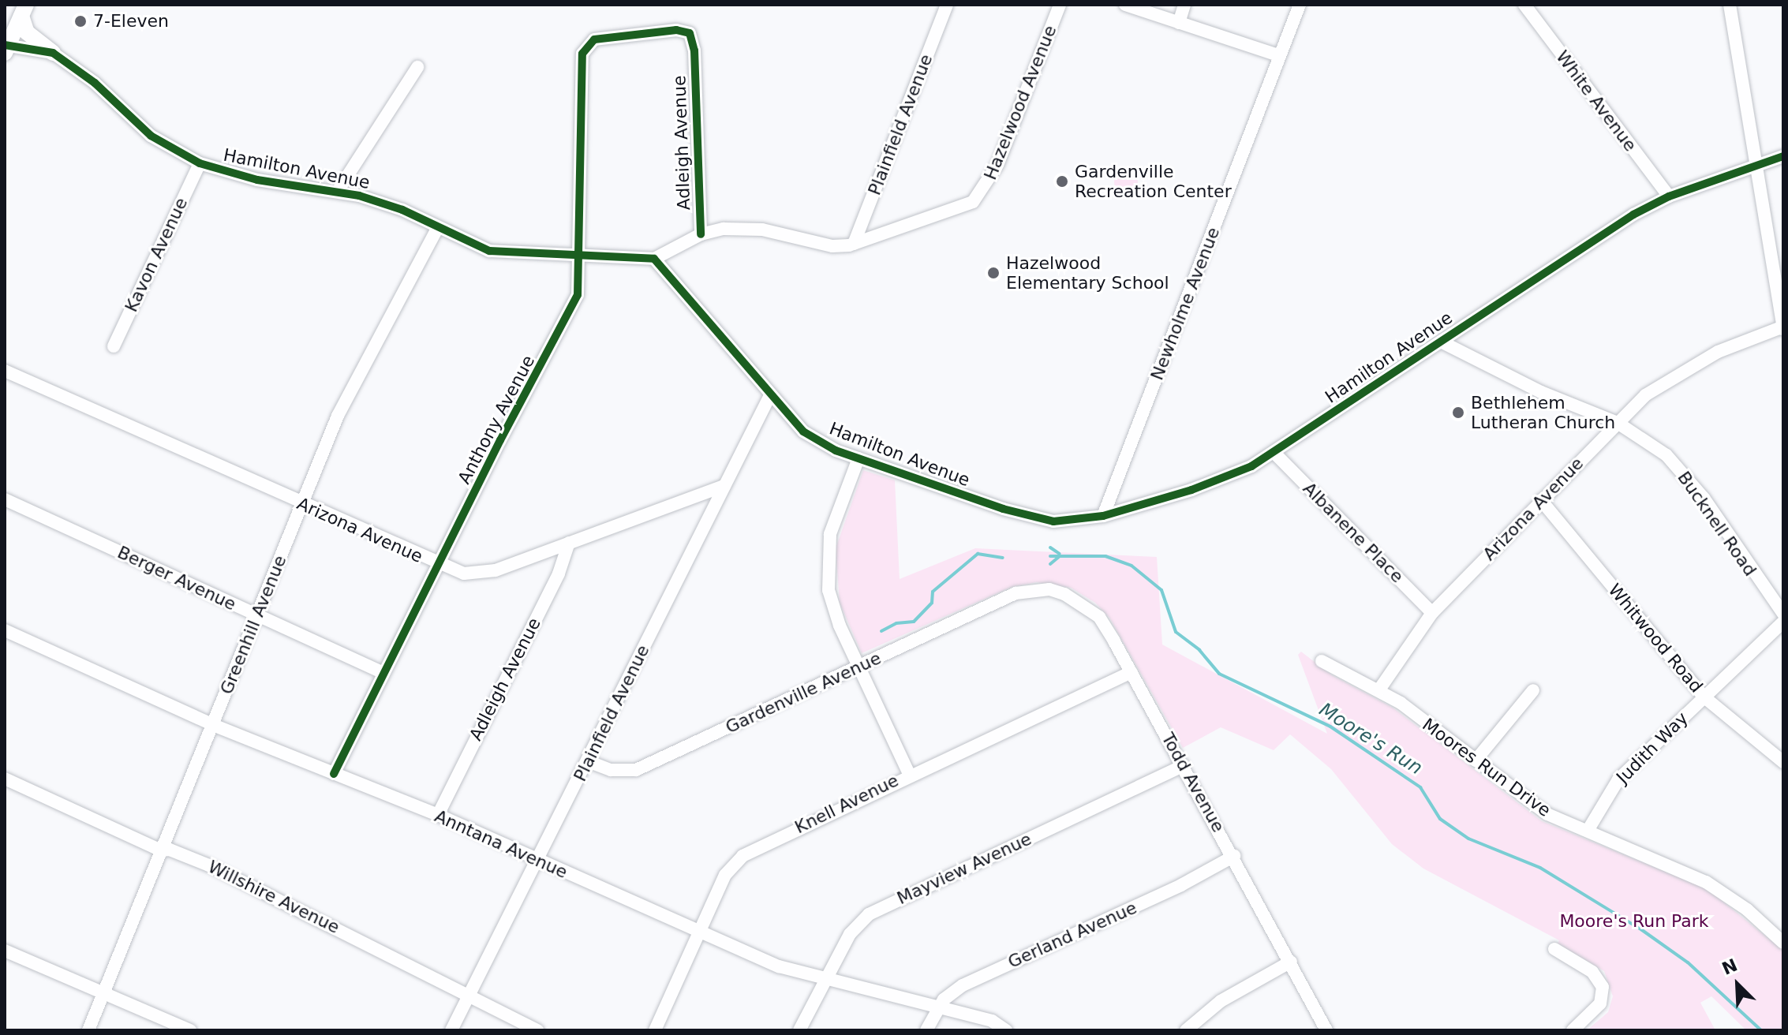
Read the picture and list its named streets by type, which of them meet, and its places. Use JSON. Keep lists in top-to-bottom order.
{
  "streets": {
    "street": [
      "White Avenue",
      "Hazelwood Avenue",
      "Plainfield Avenue",
      "Adleigh Avenue",
      "Hamilton Avenue",
      "Kavon Avenue",
      "Newholme Avenue",
      "Anthony Avenue",
      "Arizona Avenue",
      "Bucknell Road",
      "Albanene Place",
      "Berger Avenue",
      "Greenhill Avenue",
      "Whitwood Road",
      "Gardenville Avenue",
      "Judith Way",
      "Moores Run Drive",
      "Todd Avenue",
      "Knell Avenue",
      "Anntana Avenue",
      "Mayview Avenue",
      "Willshire Avenue",
      "Gerland Avenue"
    ]
  },
  "crossings": [
    ["White Avenue", "Hamilton Avenue"],
    ["Hazelwood Avenue", "Plainfield Avenue"],
    ["Hazelwood Avenue", "Adleigh Avenue"],
    ["Hazelwood Avenue", "Hamilton Avenue"],
    ["Plainfield Avenue", "Hamilton Avenue"],
    ["Plainfield Avenue", "Arizona Avenue"],
    ["Plainfield Avenue", "Gardenville Avenue"],
    ["Plainfield Avenue", "Anntana Avenue"],
    ["Plainfield Avenue", "Willshire Avenue"],
    ["Adleigh Avenue", "Anthony Avenue"],
    ["Adleigh Avenue", "Arizona Avenue"],
    ["Adleigh Avenue", "Anntana Avenue"],
    ["Hamilton Avenue", "Kavon Avenue"],
    ["Hamilton Avenue", "Newholme Avenue"],
    ["Hamilton Avenue", "Anthony Avenue"],
    ["Hamilton Avenue", "Bucknell Road"],
    ["Hamilton Avenue", "Albanene Place"],
    ["Hamilton Avenue", "Greenhill Avenue"],
    ["Anthony Avenue", "Arizona Avenue"],
    ["Anthony Avenue", "Berger Avenue"],
    ["Anthony Avenue", "Anntana Avenue"],
    ["Arizona Avenue", "Bucknell Road"],
    ["Arizona Avenue", "Albanene Place"],
    ["Arizona Avenue", "Greenhill Avenue"],
    ["Arizona Avenue", "Whitwood Road"],
    ["Arizona Avenue", "Moores Run Drive"],
    ["Berger Avenue", "Greenhill Avenue"],
    ["Greenhill Avenue", "Anntana Avenue"],
    ["Greenhill Avenue", "Willshire Avenue"],
    ["Whitwood Road", "Judith Way"],
    ["Gardenville Avenue", "Todd Avenue"],
    ["Judith Way", "Moores Run Drive"],
    ["Todd Avenue", "Knell Avenue"],
    ["Todd Avenue", "Mayview Avenue"],
    ["Todd Avenue", "Gerland Avenue"],
    ["Knell Avenue", "Anntana Avenue"],
    ["Anntana Avenue", "Mayview Avenue"],
    ["Anntana Avenue", "Gerland Avenue"]
  ],
  "water": ["Moore's Run"],
  "parks": ["Moore's Run Park"],
  "places": [
    "7-Eleven",
    "Gardenville Recreation Center",
    "Hazelwood Elementary School",
    "Bethlehem Lutheran Church"
  ],
  "north": "top left"
}
